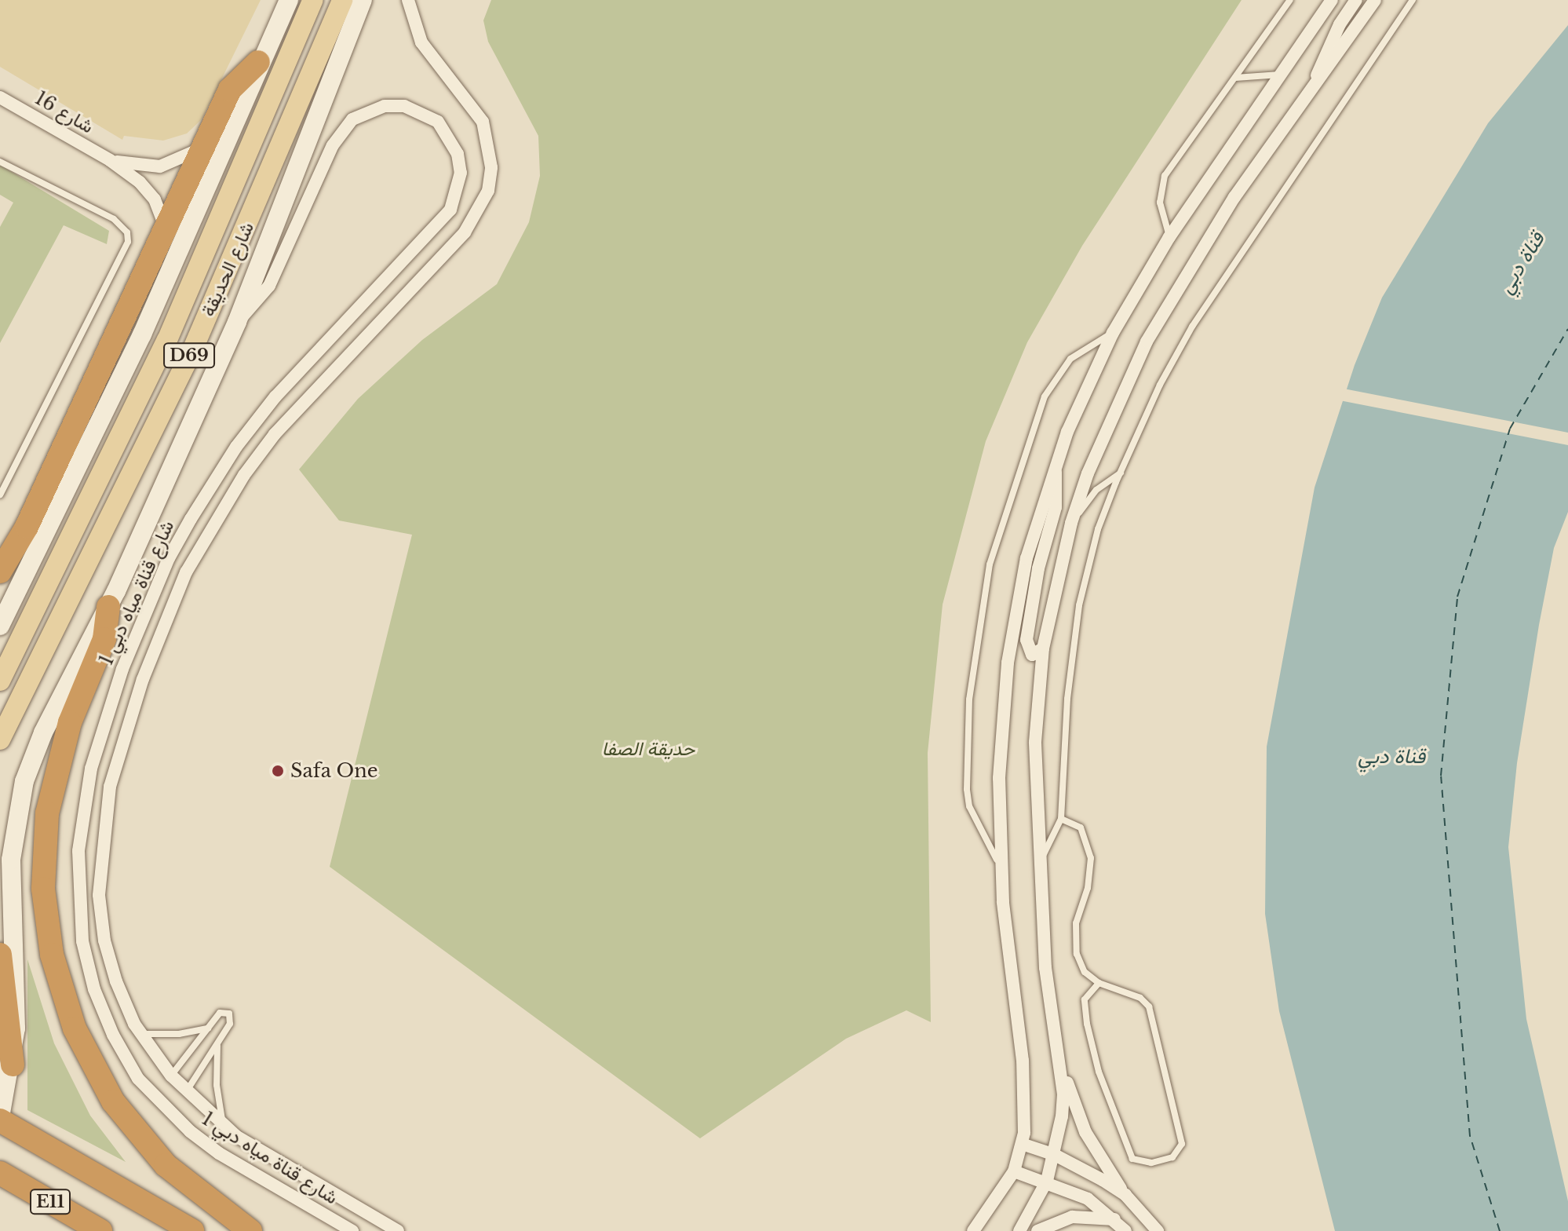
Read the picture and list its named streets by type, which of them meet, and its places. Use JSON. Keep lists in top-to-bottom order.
{
  "streets": {
    "highway": ["E11"],
    "main road": ["شارع الحديقة", "D69"],
    "street": ["شارع 16", "شارع قناة مياه دبي 1"]
  },
  "water": ["قناة دبي"],
  "parks": ["حديقة الصفا"],
  "places": ["Safa One"]
}
